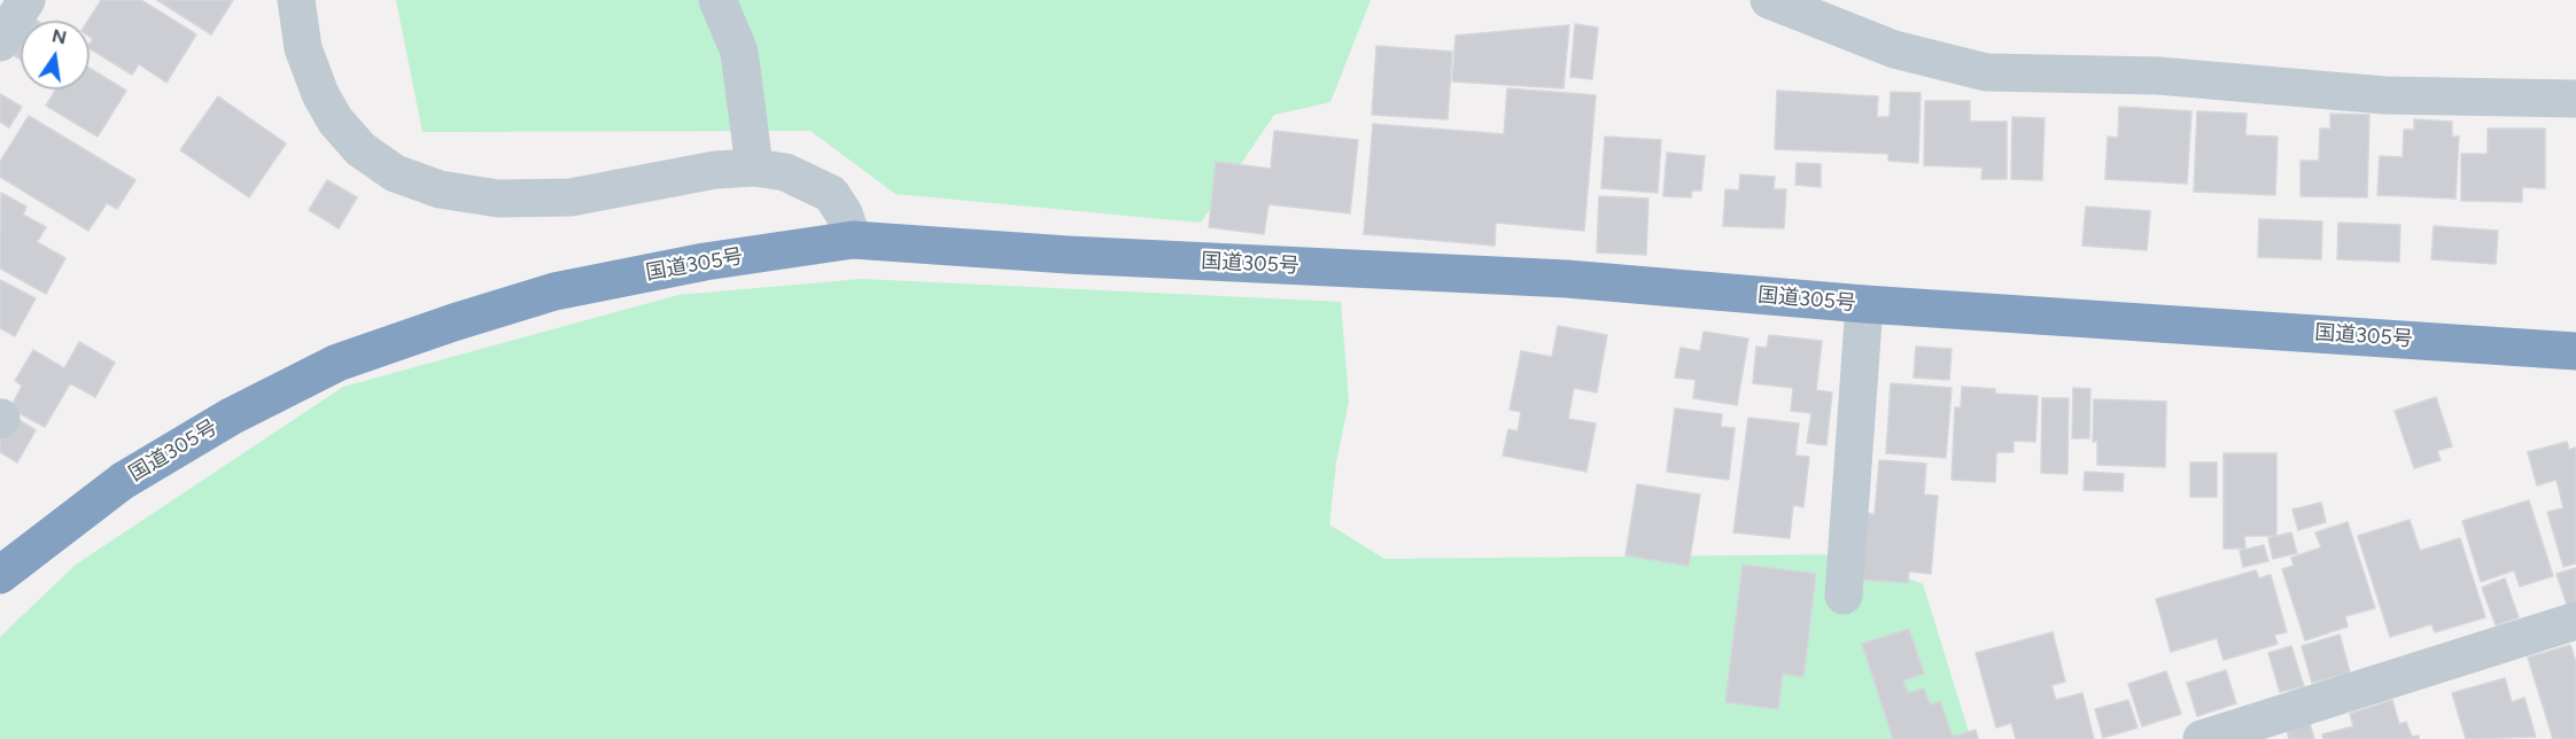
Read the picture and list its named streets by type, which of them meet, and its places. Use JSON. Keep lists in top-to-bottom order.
{
  "streets": {
    "highway": ["国道305号"]
  },
  "north": "top"
}
